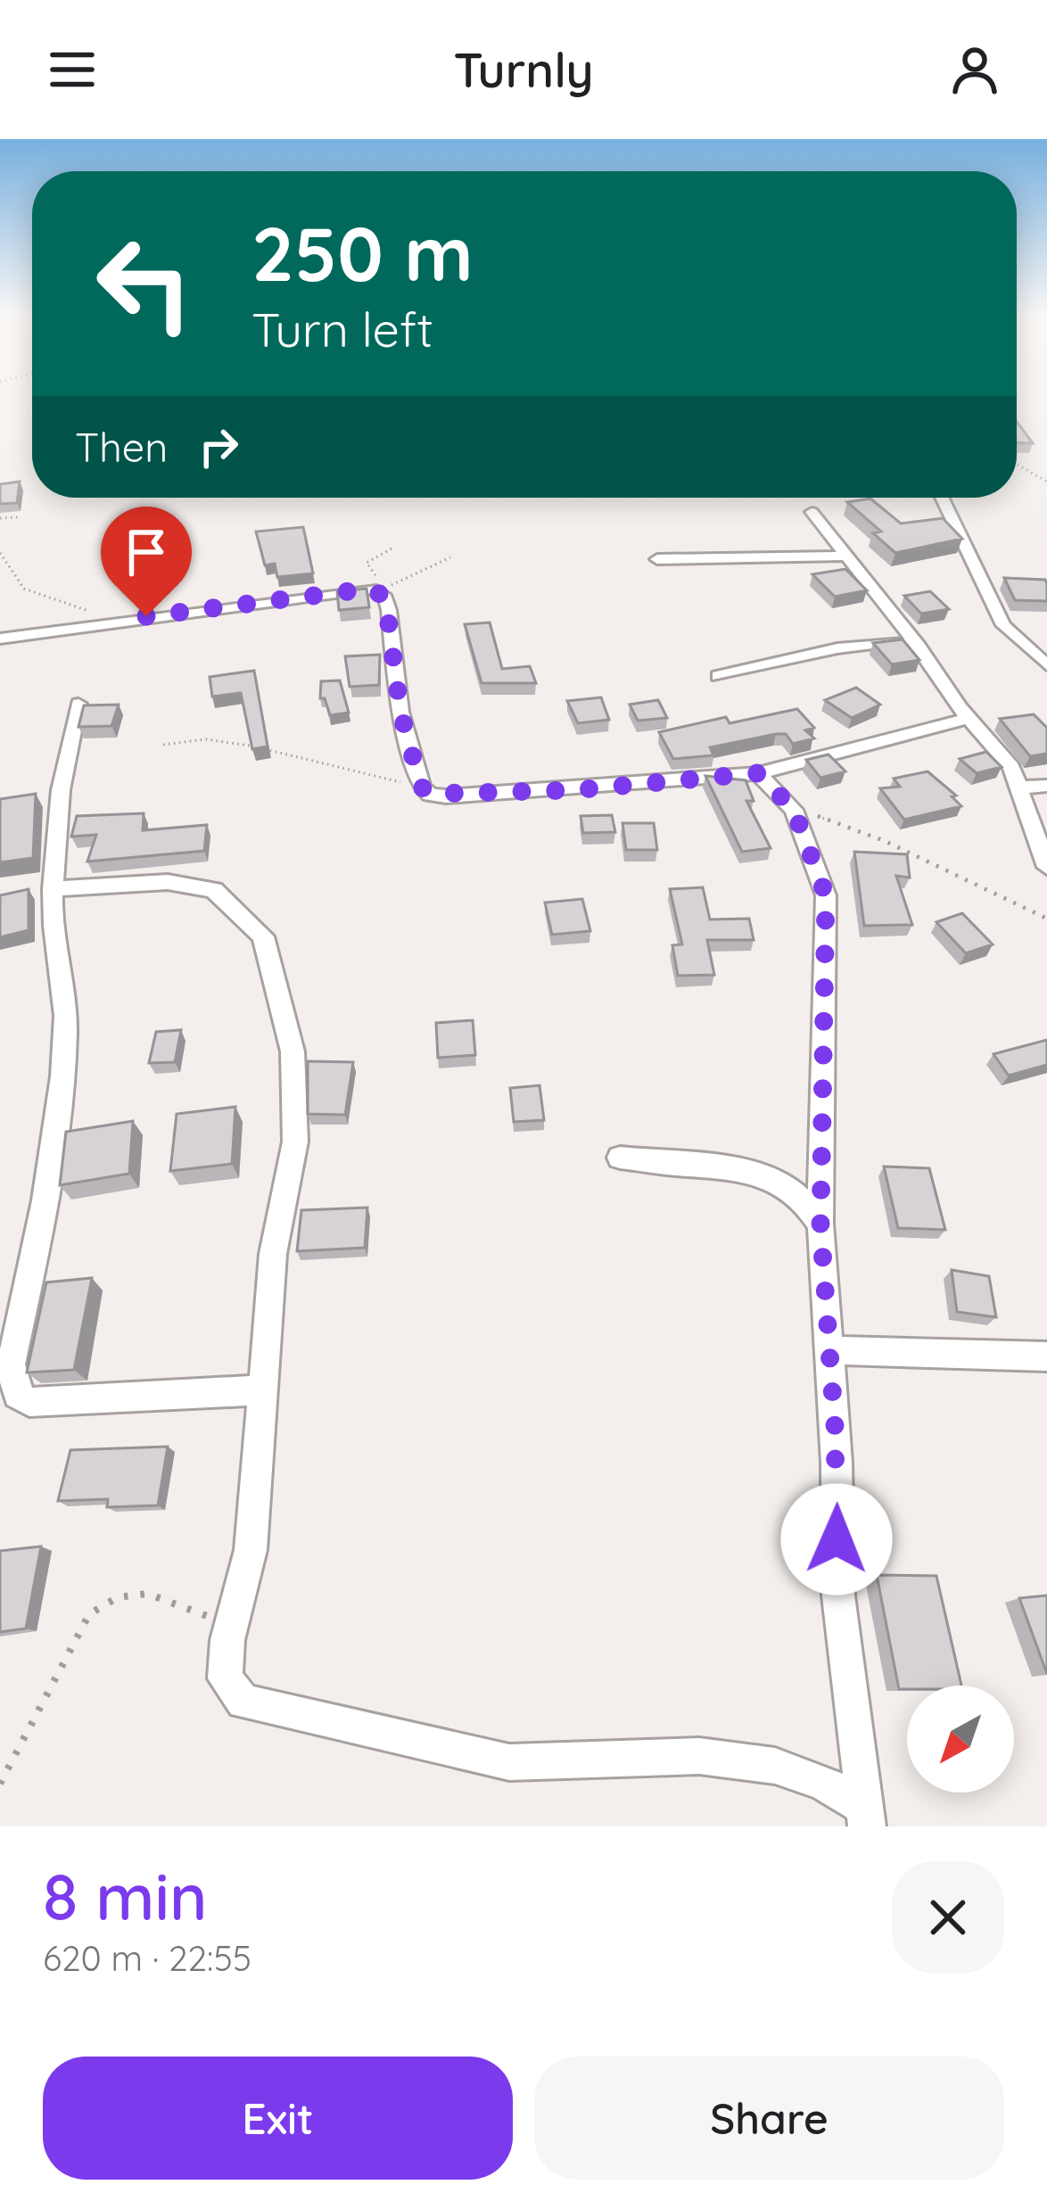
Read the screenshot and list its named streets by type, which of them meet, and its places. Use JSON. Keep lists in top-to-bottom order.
{
  "north": "bottom left",
  "page": {
    "header": "Turnly",
    "turn": ["250 m", "Turn left"],
    "then": "Then",
    "heading": ["8 min", "620 m · 22:55"],
    "buttons": ["Exit", "Share"]
  }
}
